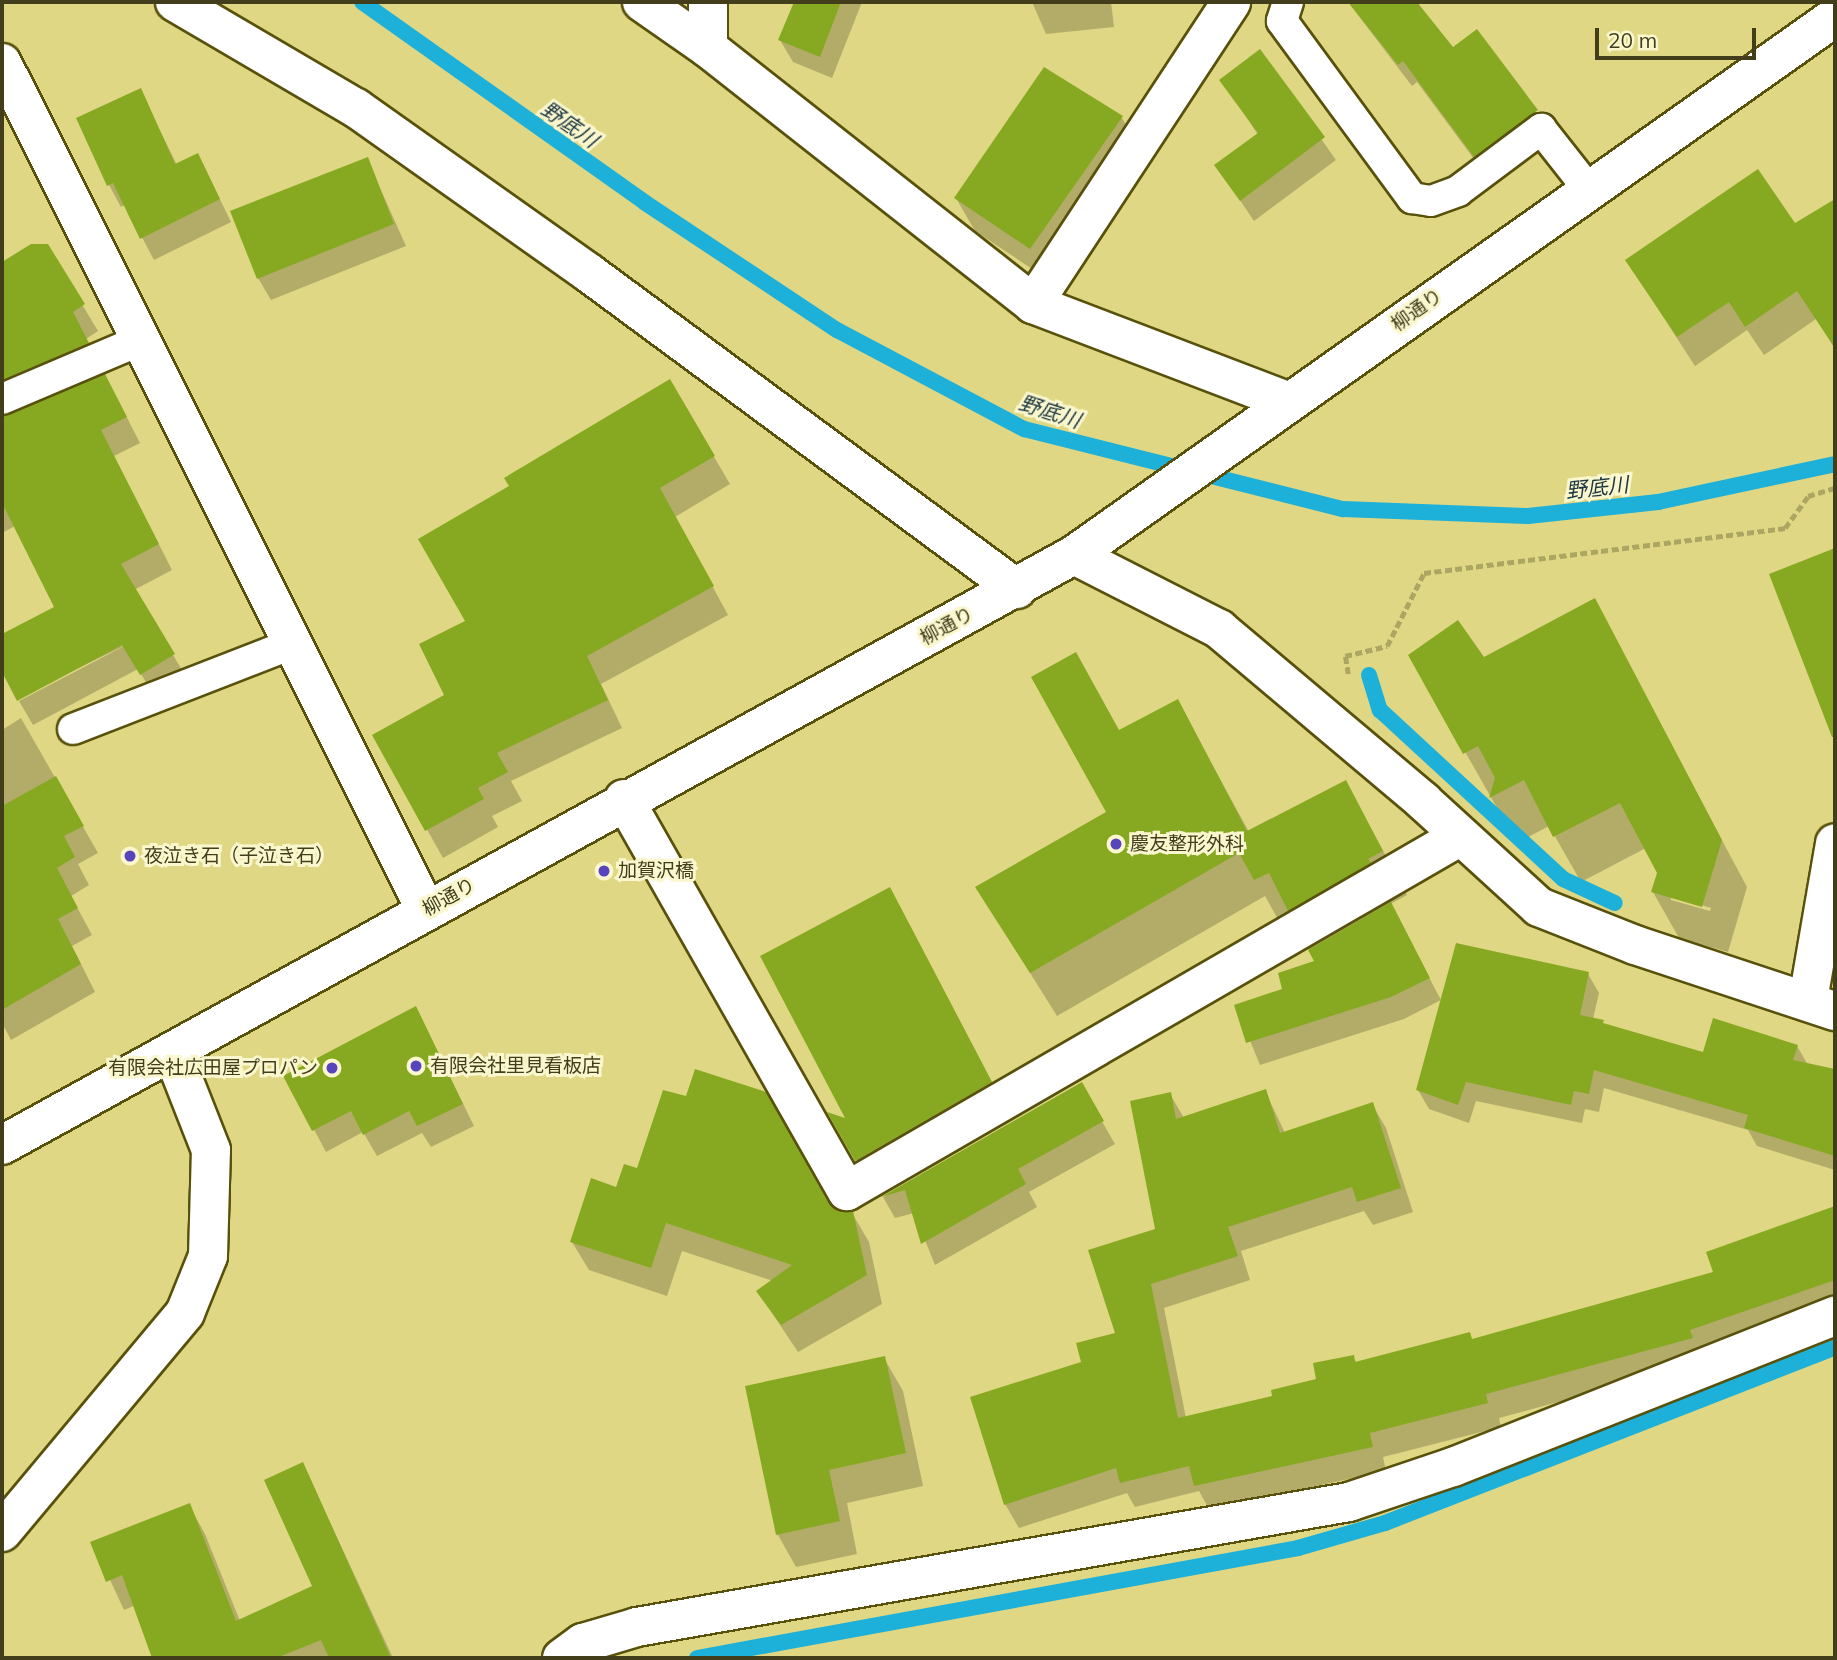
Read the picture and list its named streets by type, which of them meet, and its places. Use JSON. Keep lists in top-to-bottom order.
{
  "streets": {
    "street": ["柳通り"]
  },
  "water": ["野底川"],
  "places": [
    "慶友整形外科",
    "夜泣き石（子泣き石）",
    "加賀沢橋",
    "有限会社里見看板店",
    "有限会社広田屋プロパン"
  ],
  "scale_bar": "20 m"
}
